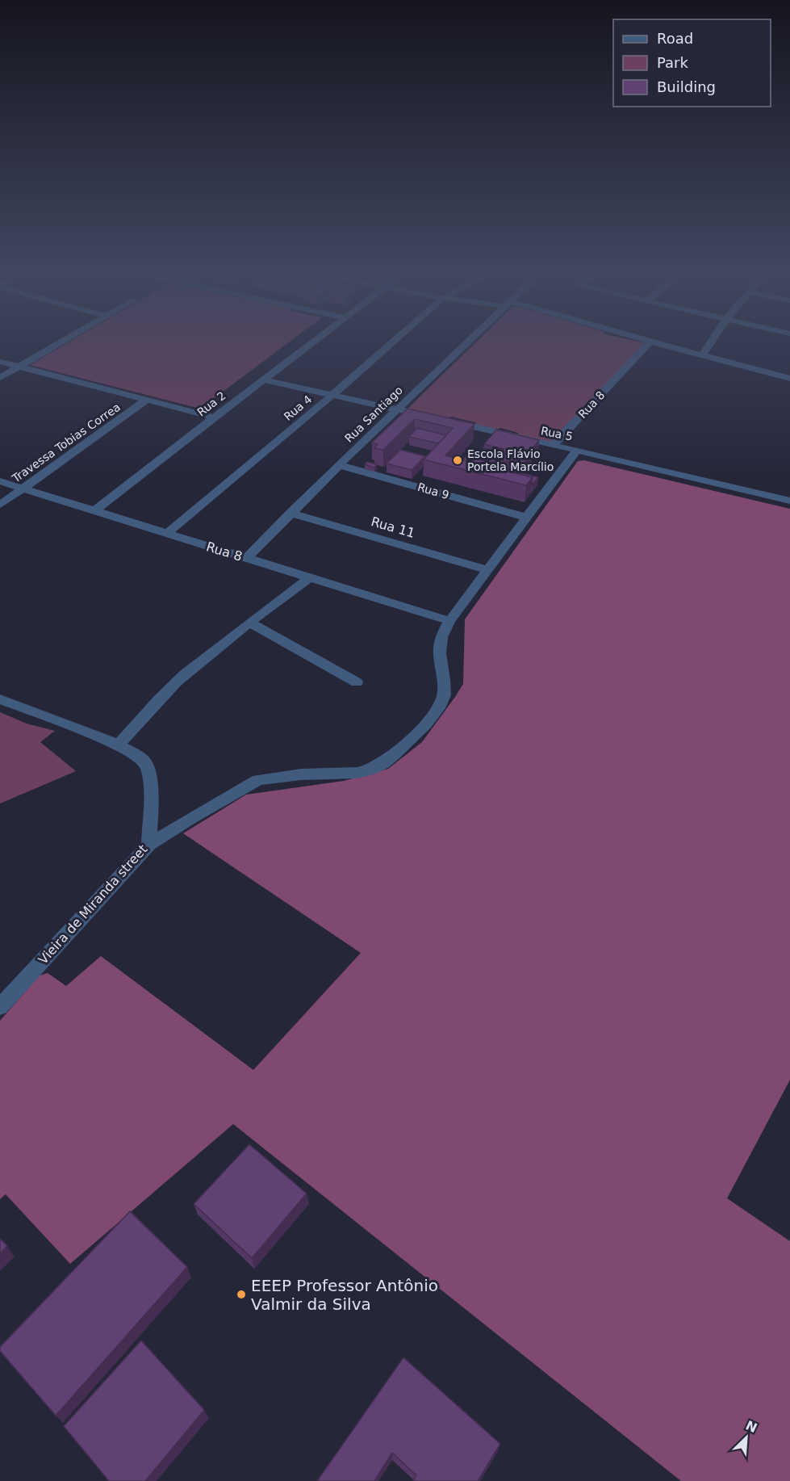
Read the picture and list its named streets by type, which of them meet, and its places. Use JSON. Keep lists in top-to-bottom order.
{
  "streets": {
    "street": [
      "Rua 2",
      "Rua 8",
      "Rua 4",
      "Rua Santiago",
      "Rua 5",
      "Travessa Tobias Correa",
      "Rua 9",
      "Rua 11",
      "Vieira de Miranda street"
    ]
  },
  "crossings": [
    ["Rua 2", "Rua 8"],
    ["Rua 2", "Rua 5"],
    ["Rua 8", "Rua 4"],
    ["Rua 8", "Rua Santiago"],
    ["Rua 8", "Rua 5"],
    ["Rua 8", "Travessa Tobias Correa"],
    ["Rua 4", "Rua 5"],
    ["Rua Santiago", "Rua 5"],
    ["Rua Santiago", "Rua 9"],
    ["Rua Santiago", "Rua 11"]
  ],
  "places": ["Escola Flávio Portela Marcílio", "EEEP Professor Antônio Valmir da Silva"],
  "legend": ["Road", "Park", "Building"],
  "north": "top right"
}
